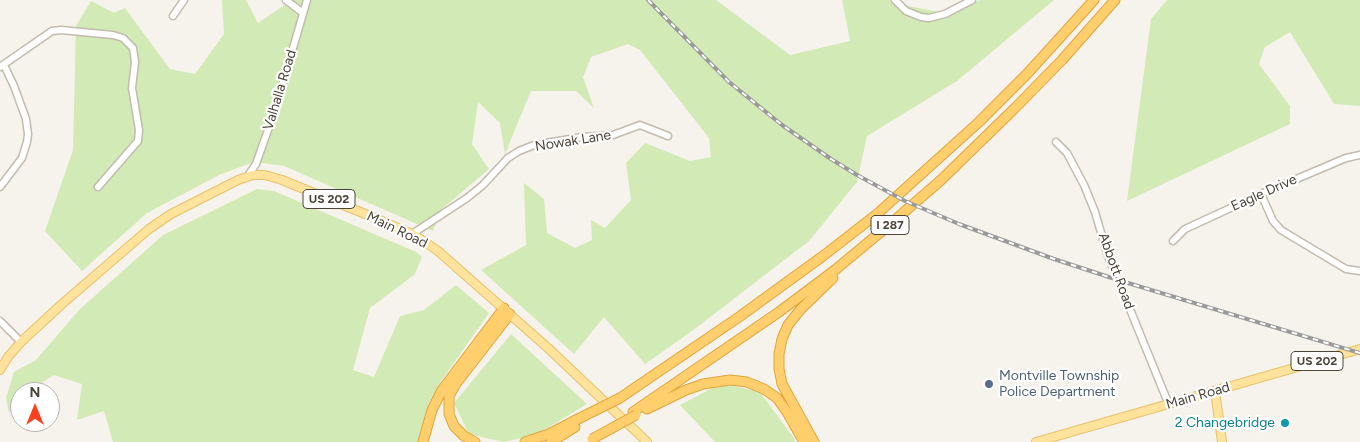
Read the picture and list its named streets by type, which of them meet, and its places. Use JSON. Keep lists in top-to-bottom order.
{
  "streets": {
    "highway": ["I 287"],
    "main road": ["US 202", "Main Road"],
    "street": [
      "Valhalla Road",
      "Nowak Lane",
      "Eagle Drive",
      "Abbott Road"
    ]
  },
  "crossings": [
    ["Valhalla Road", "Main Road"],
    ["Nowak Lane", "Main Road"],
    ["Main Road", "Abbott Road"]
  ],
  "places": ["Montville Township Police Department", "2 Changebridge"],
  "north": "top"
}
